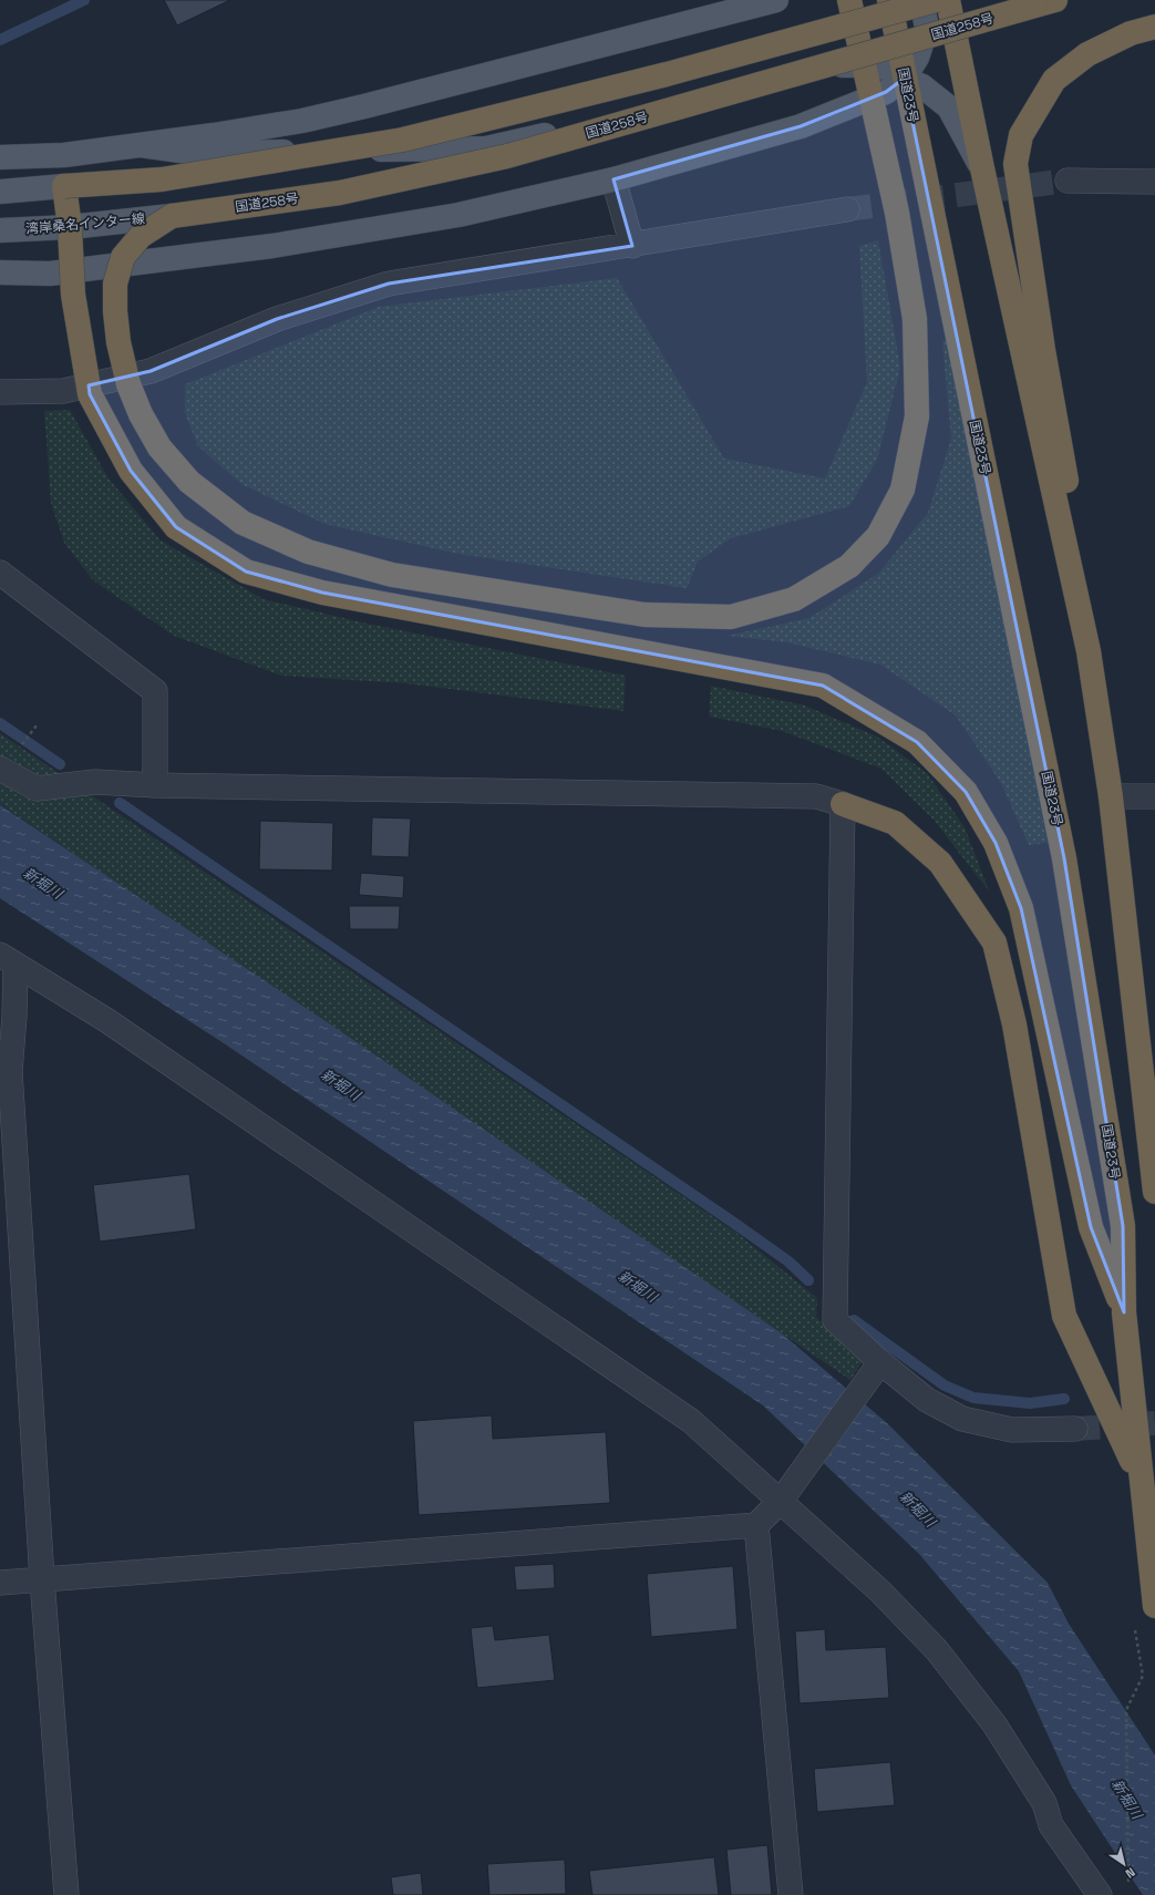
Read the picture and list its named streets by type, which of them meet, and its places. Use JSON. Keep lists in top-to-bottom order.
{
  "streets": {
    "highway": ["国道258号", "国道23号"],
    "main road": ["湾岸桑名インター線"]
  },
  "crossings": [
    ["国道258号", "湾岸桑名インター線"]
  ],
  "water": ["新堀川"],
  "north": "bottom right"
}
